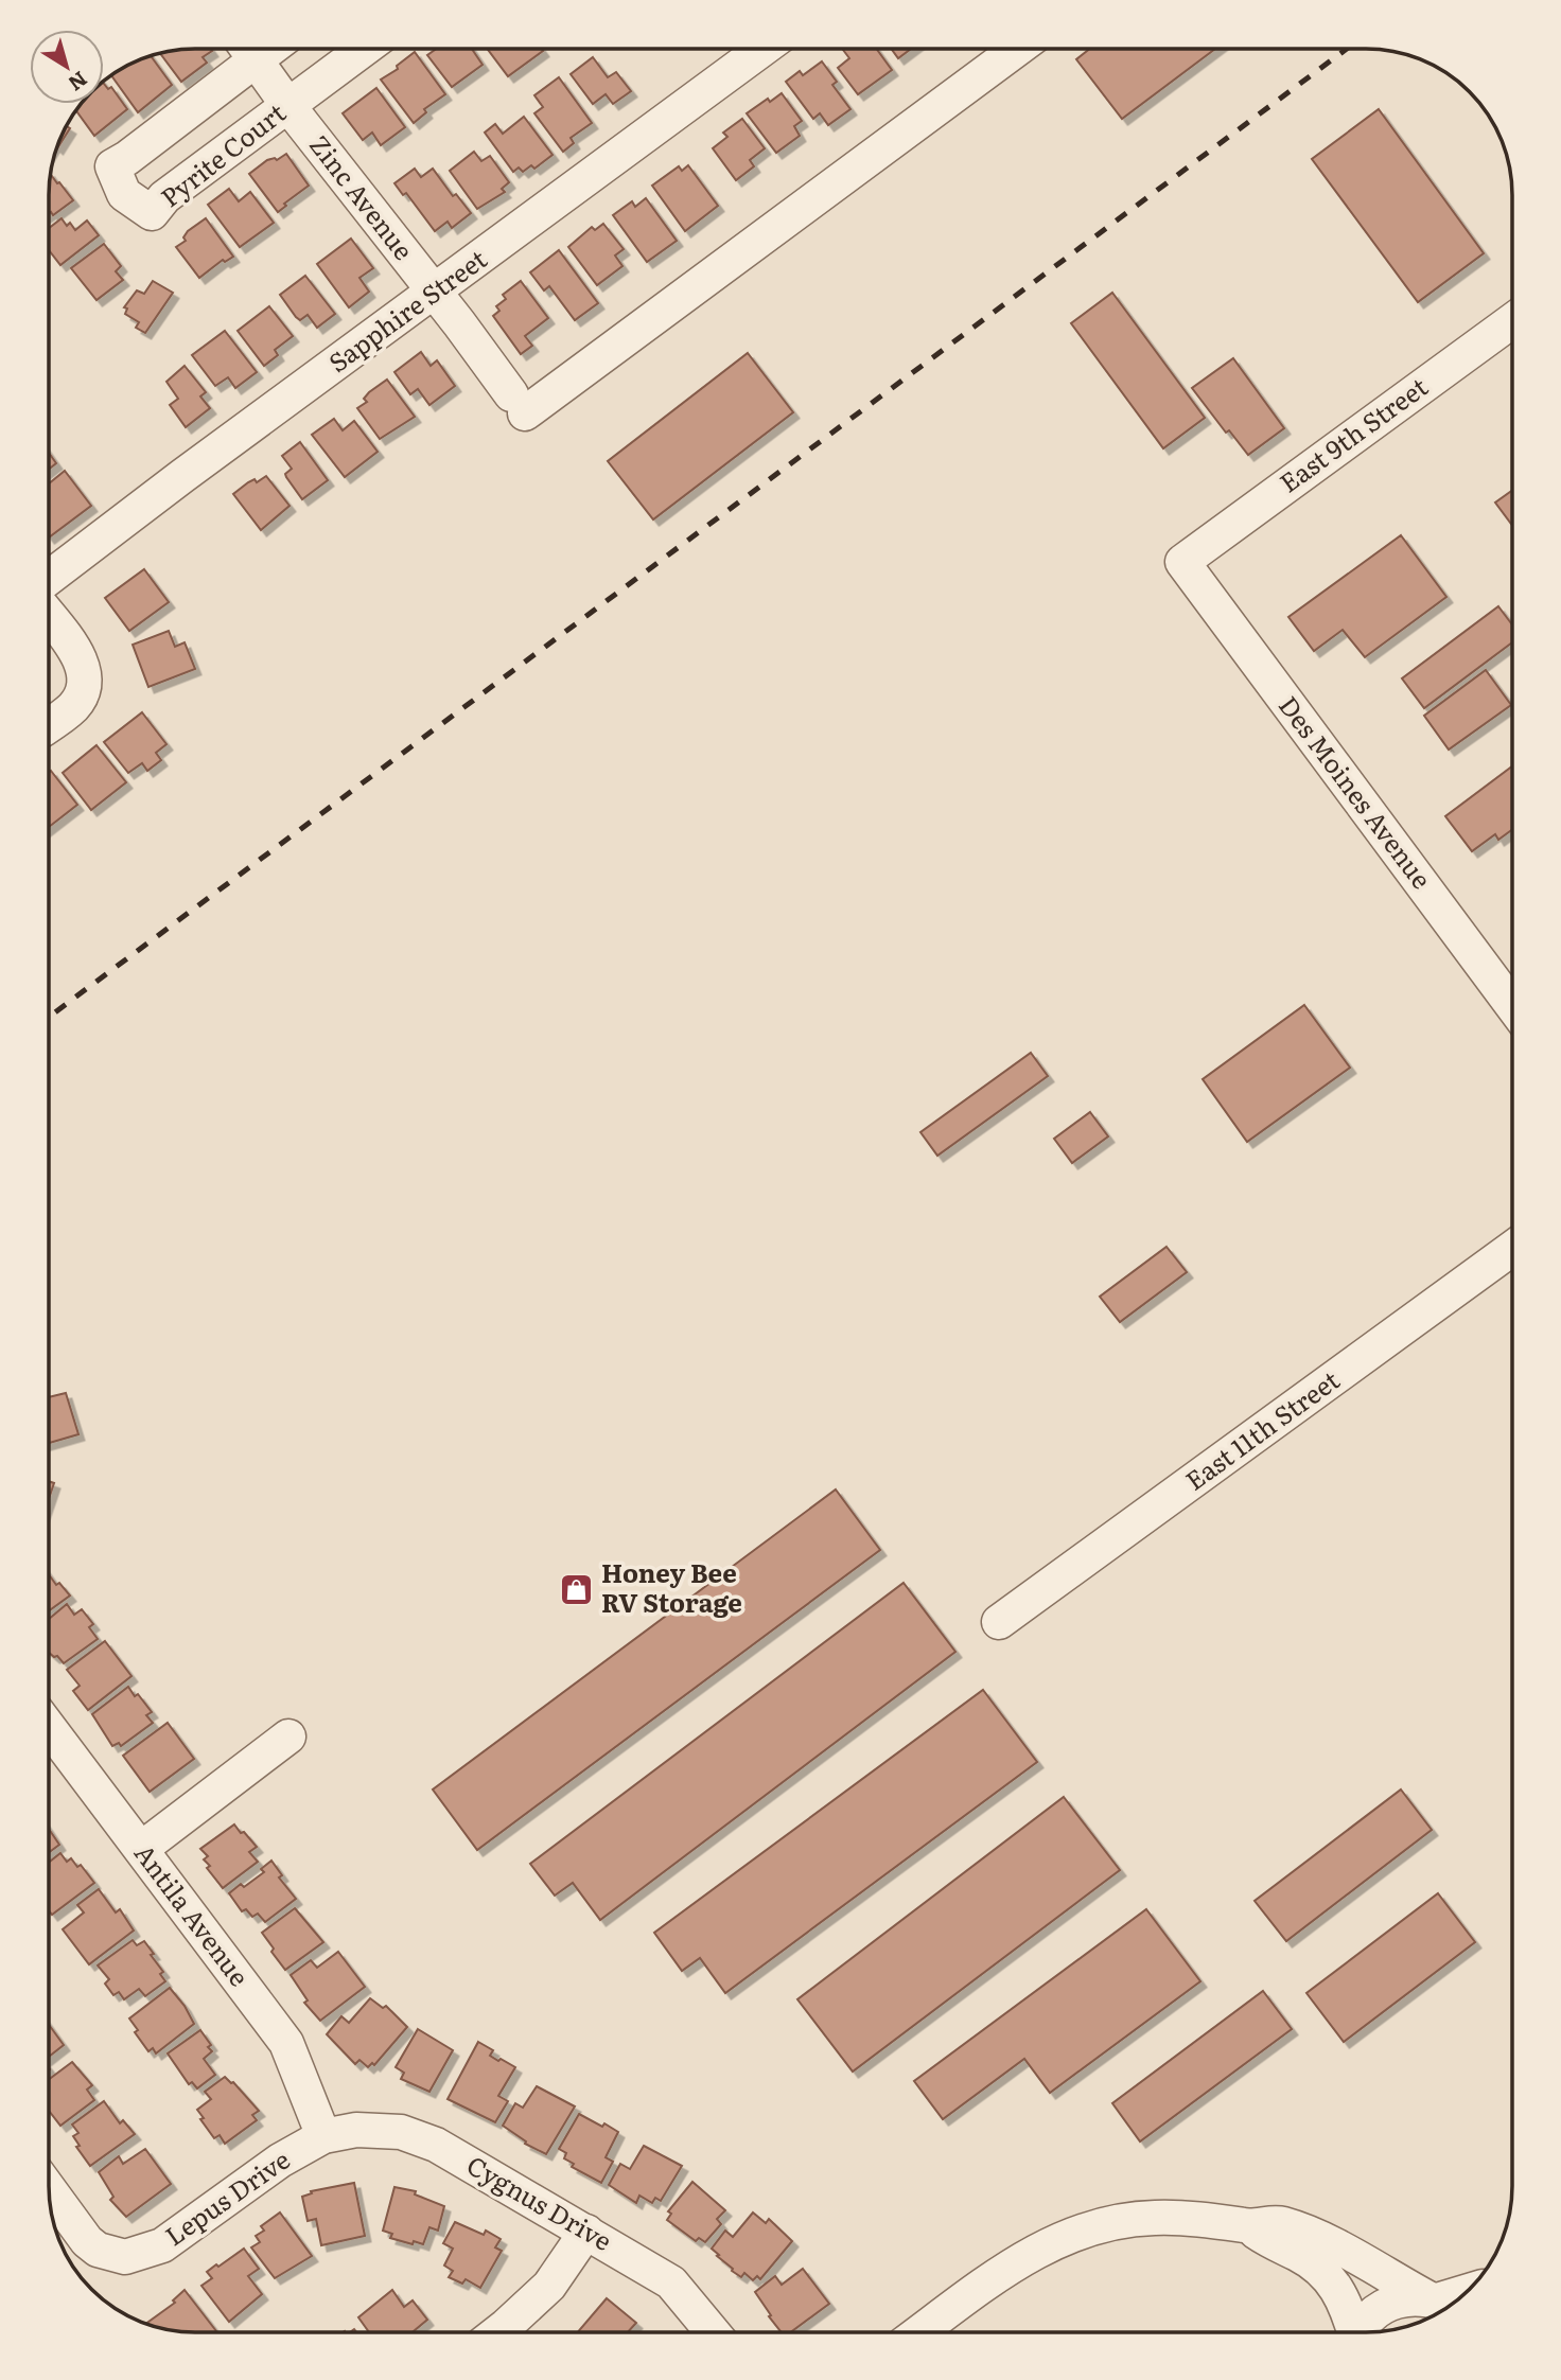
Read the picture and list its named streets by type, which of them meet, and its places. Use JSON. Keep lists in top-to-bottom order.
{
  "streets": {
    "street": [
      "Pyrite Court",
      "Zinc Avenue",
      "Sapphire Street",
      "East 9th Street",
      "Des Moines Avenue",
      "East 11th Street",
      "Antila Avenue",
      "Lepus Drive",
      "Cygnus Drive"
    ]
  },
  "crossings": [
    ["Pyrite Court", "Zinc Avenue"],
    ["Zinc Avenue", "Sapphire Street"],
    ["East 9th Street", "Des Moines Avenue"],
    ["Antila Avenue", "Lepus Drive"],
    ["Antila Avenue", "Cygnus Drive"],
    ["Lepus Drive", "Cygnus Drive"]
  ],
  "places": {
    "shop": ["Honey Bee RV Storage"]
  },
  "north": "bottom right"
}
